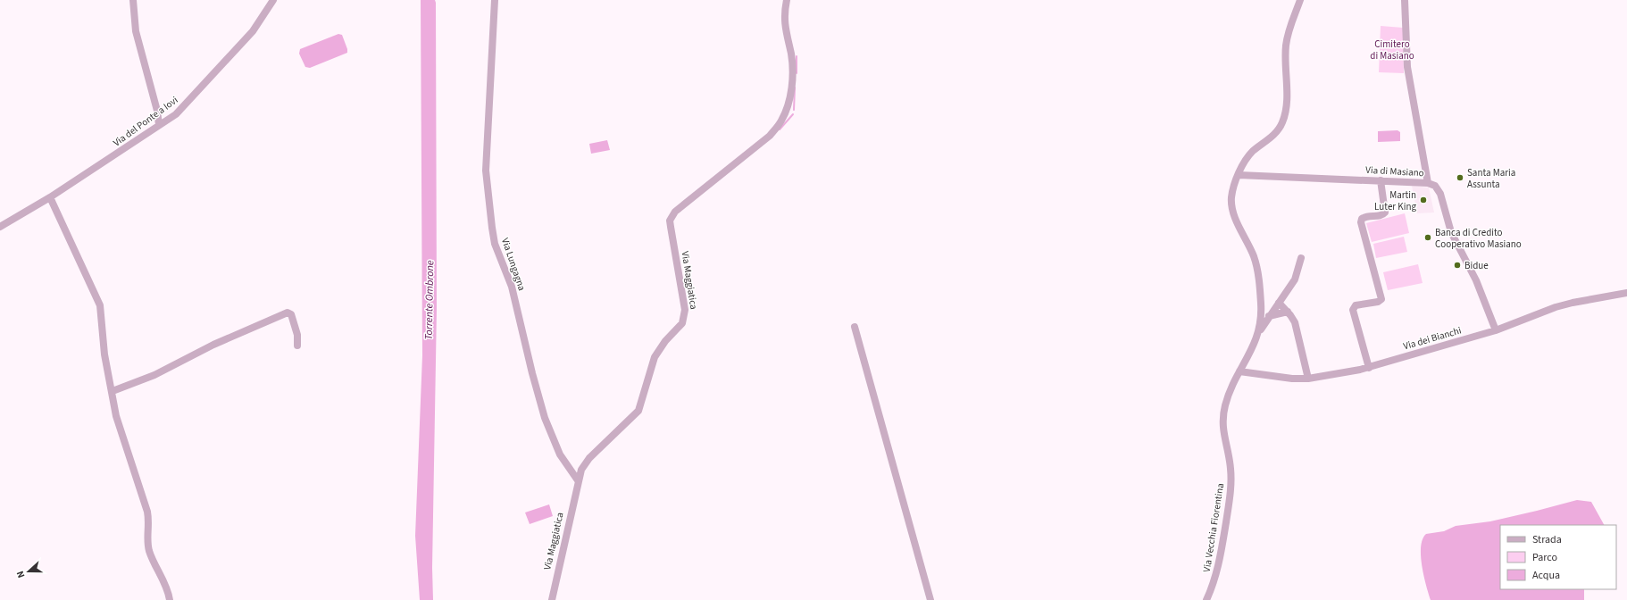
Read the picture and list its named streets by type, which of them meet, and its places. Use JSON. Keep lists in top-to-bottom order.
{
  "streets": {
    "street": [
      "Via del Ponte a Iovi",
      "Via di Masiano",
      "Via Lungagna",
      "Via Maggiatica",
      "Via dei Bianchi",
      "Via Vecchia Fiorentina"
    ]
  },
  "crossings": [
    ["Via di Masiano", "Via dei Bianchi"],
    ["Via di Masiano", "Via Vecchia Fiorentina"],
    ["Via Lungagna", "Via Maggiatica"],
    ["Via dei Bianchi", "Via Vecchia Fiorentina"]
  ],
  "water": ["Torrente Ombrone"],
  "parks": ["Cimitero di Masiano"],
  "places": [
    "Santa Maria Assunta",
    "Martin Luter King",
    "Banca di Credito Cooperativo Masiano",
    "Bidue"
  ],
  "legend": ["Strada", "Parco", "Acqua"],
  "north": "left"
}
